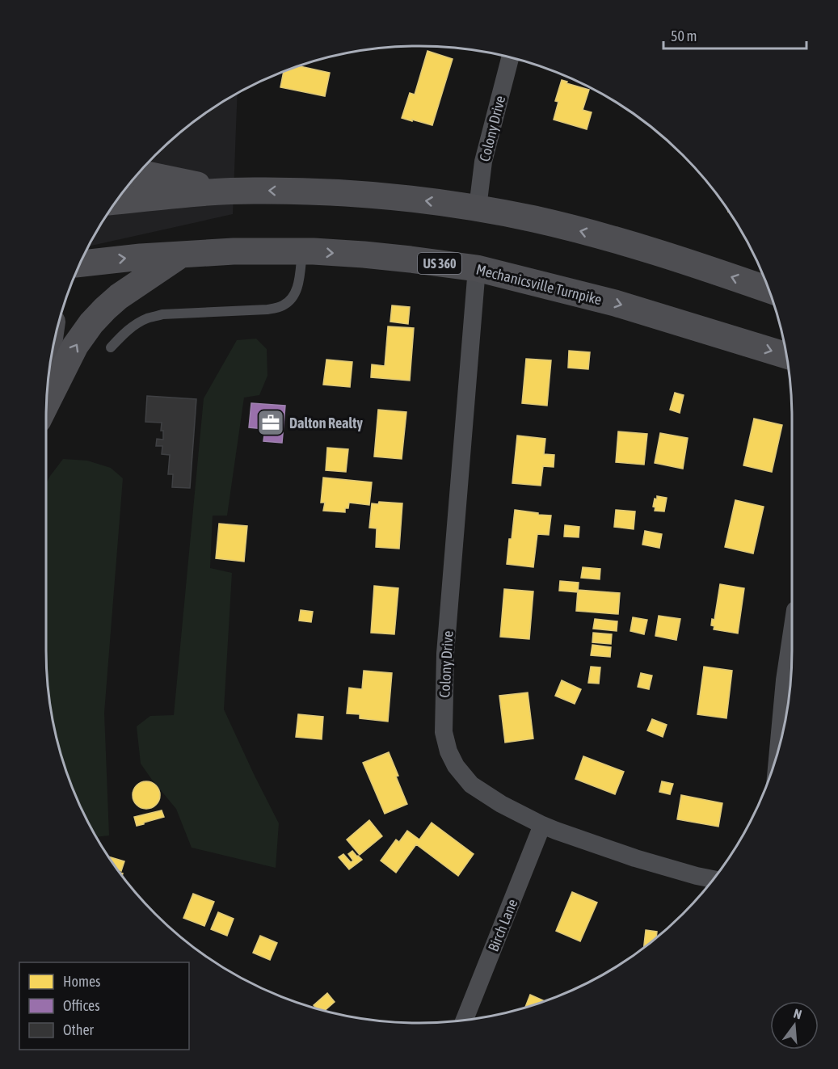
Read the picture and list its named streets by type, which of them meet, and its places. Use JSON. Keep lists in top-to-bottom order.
{
  "streets": {
    "highway": ["US 360", "Mechanicsville Turnpike"],
    "street": ["Colony Drive", "Birch Lane"]
  },
  "crossings": [
    ["Colony Drive", "Mechanicsville Turnpike"],
    ["Colony Drive", "Birch Lane"]
  ],
  "places": {
    "office": ["Dalton Realty"]
  },
  "legend": ["Homes", "Offices", "Other"],
  "scale_bar": "50 m",
  "north": "top"
}
